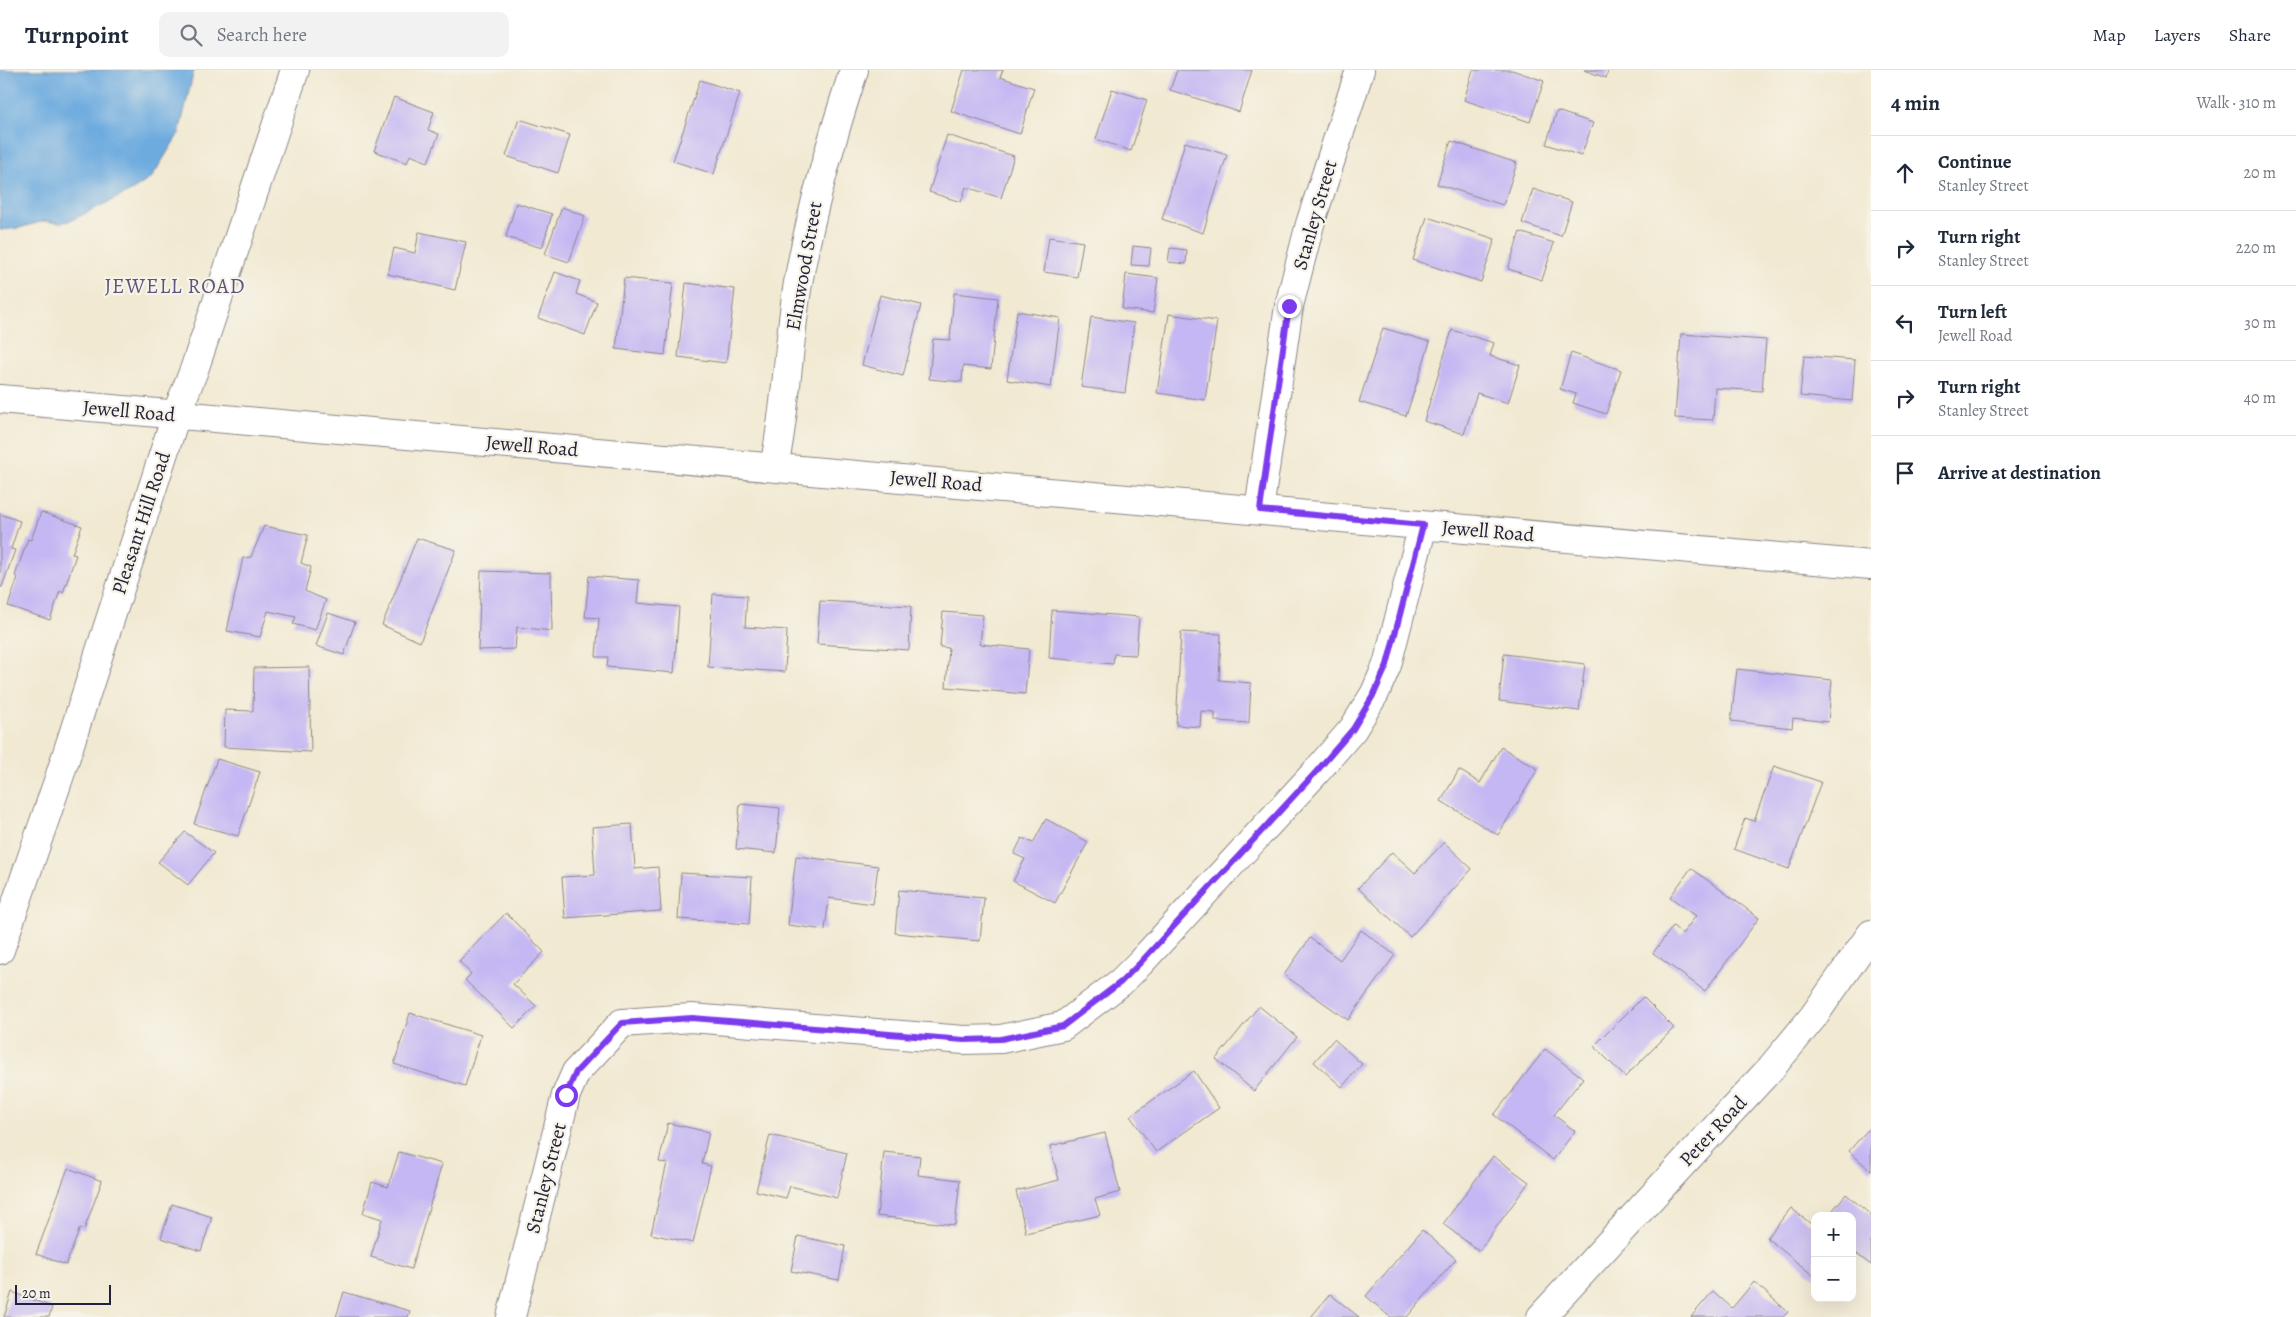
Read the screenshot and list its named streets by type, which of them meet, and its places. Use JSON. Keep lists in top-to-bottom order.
{
  "streets": {
    "street": [
      "Stanley Street",
      "Elmwood Street",
      "Jewell Road",
      "Pleasant Hill Road",
      "Peter Road"
    ]
  },
  "crossings": [
    ["Stanley Street", "Jewell Road"],
    ["Elmwood Street", "Jewell Road"],
    ["Jewell Road", "Pleasant Hill Road"]
  ],
  "districts": ["JEWELL ROAD"],
  "scale_bar": "20 m",
  "page": {
    "header": "Turnpoint",
    "search": "Search here",
    "nav": ["Map", "Layers", "Share"],
    "heading": ["4 min", "Walk · 310 m"],
    "list": [
      ["Continue", "Stanley Street", "20 m"],
      ["Turn right", "Stanley Street", "220 m"],
      ["Turn left", "Jewell Road", "30 m"],
      ["Turn right", "Stanley Street", "40 m"],
      "Arrive at destination"
    ],
    "map_buttons": ["+", "−"],
    "scale": "20 m"
  }
}
